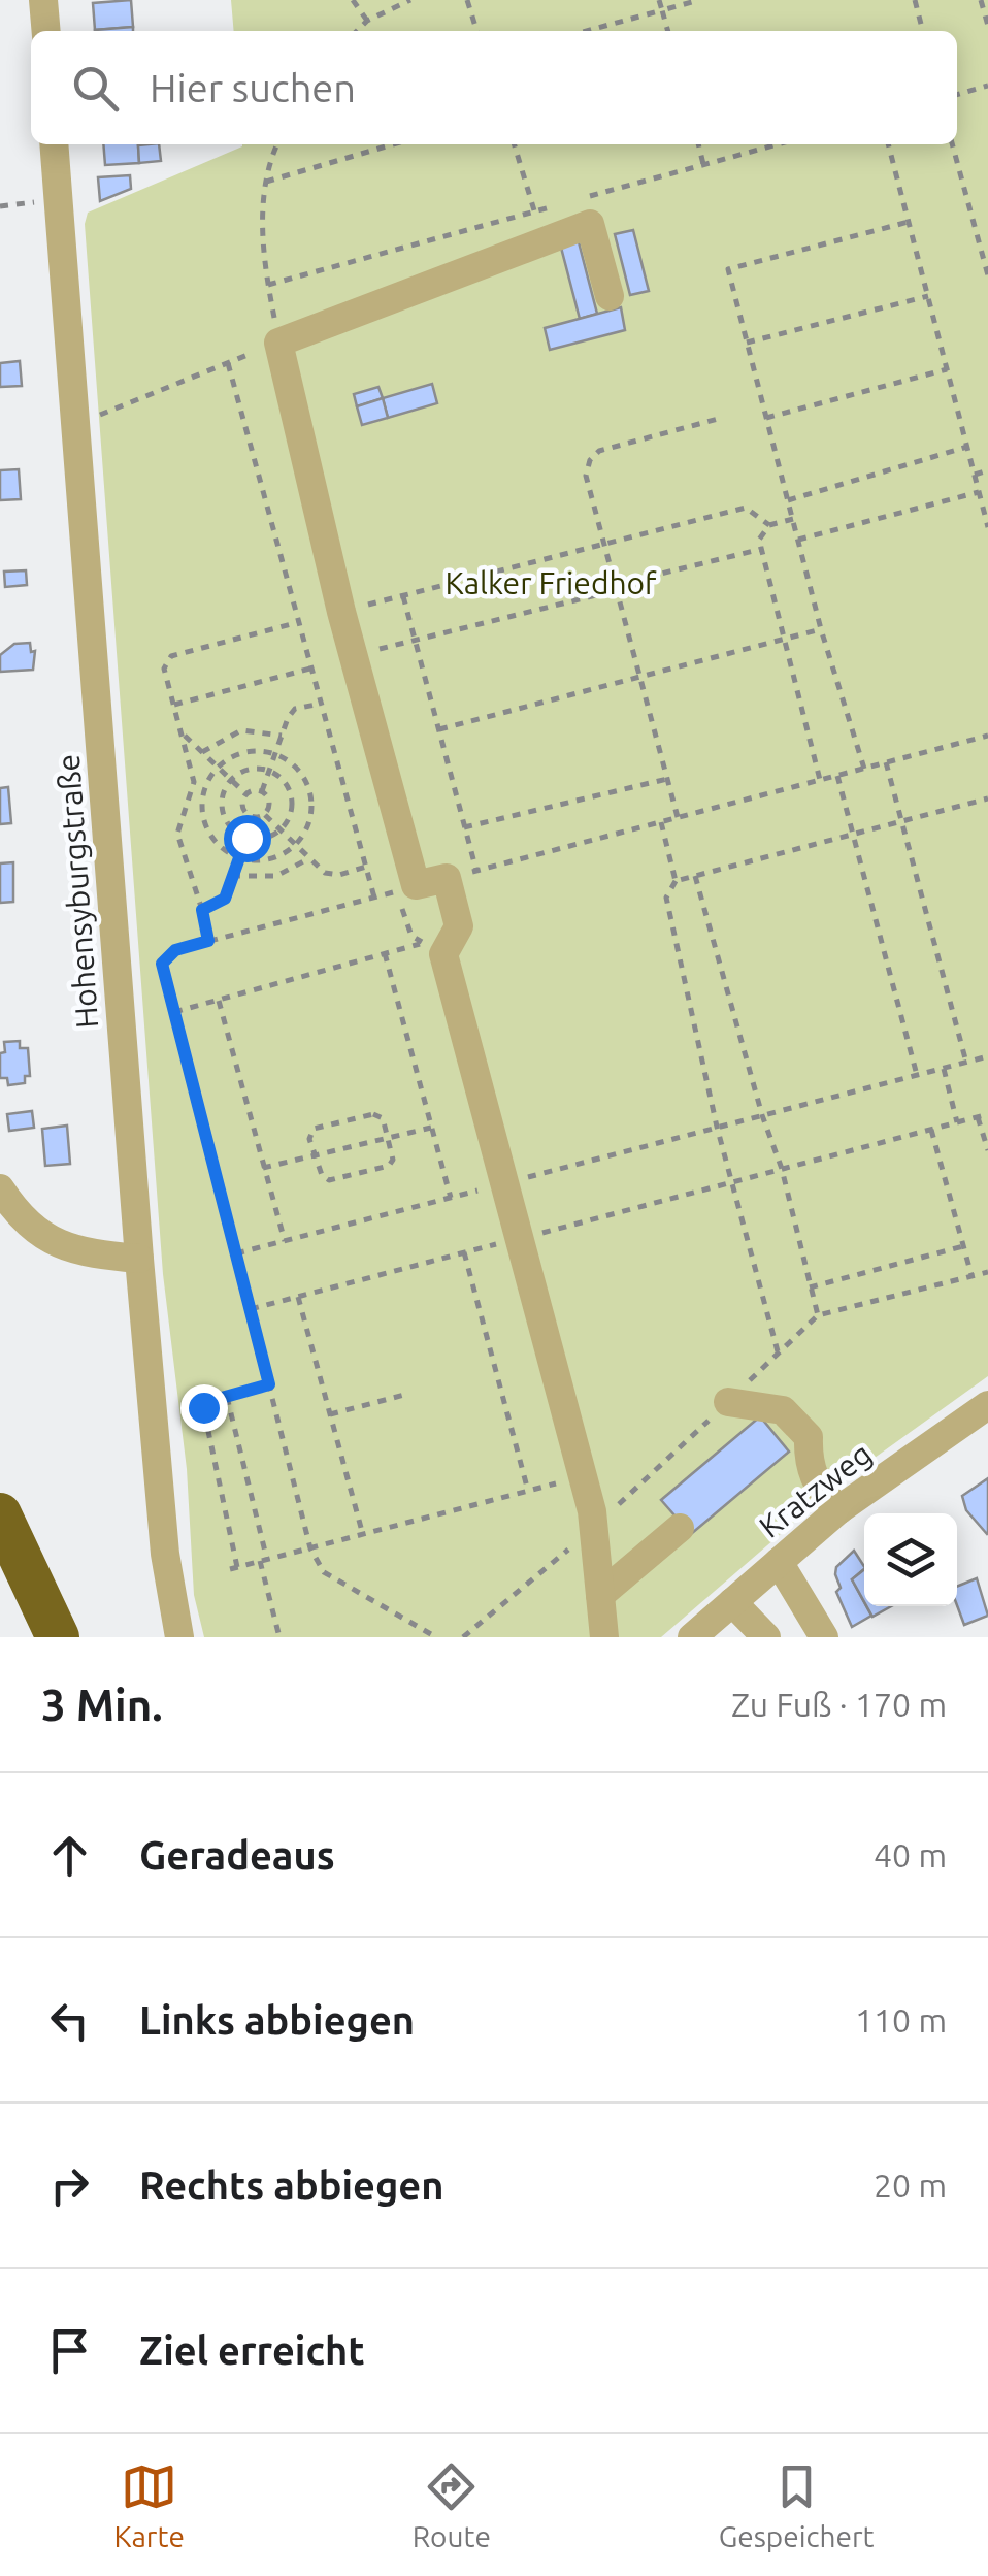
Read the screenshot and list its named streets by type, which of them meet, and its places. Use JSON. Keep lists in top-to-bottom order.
{
  "streets": {
    "street": ["Hohensyburgstraße", "Kratzweg"]
  },
  "parks": ["Kalker Friedhof"],
  "page": {
    "search": "Hier suchen",
    "heading": ["3 Min.", "Zu Fuß · 170 m"],
    "list": [
      ["Geradeaus", "40 m"],
      ["Links abbiegen", "110 m"],
      ["Rechts abbiegen", "20 m"],
      "Ziel erreicht"
    ],
    "nav": ["Karte", "Route", "Gespeichert"]
  }
}
